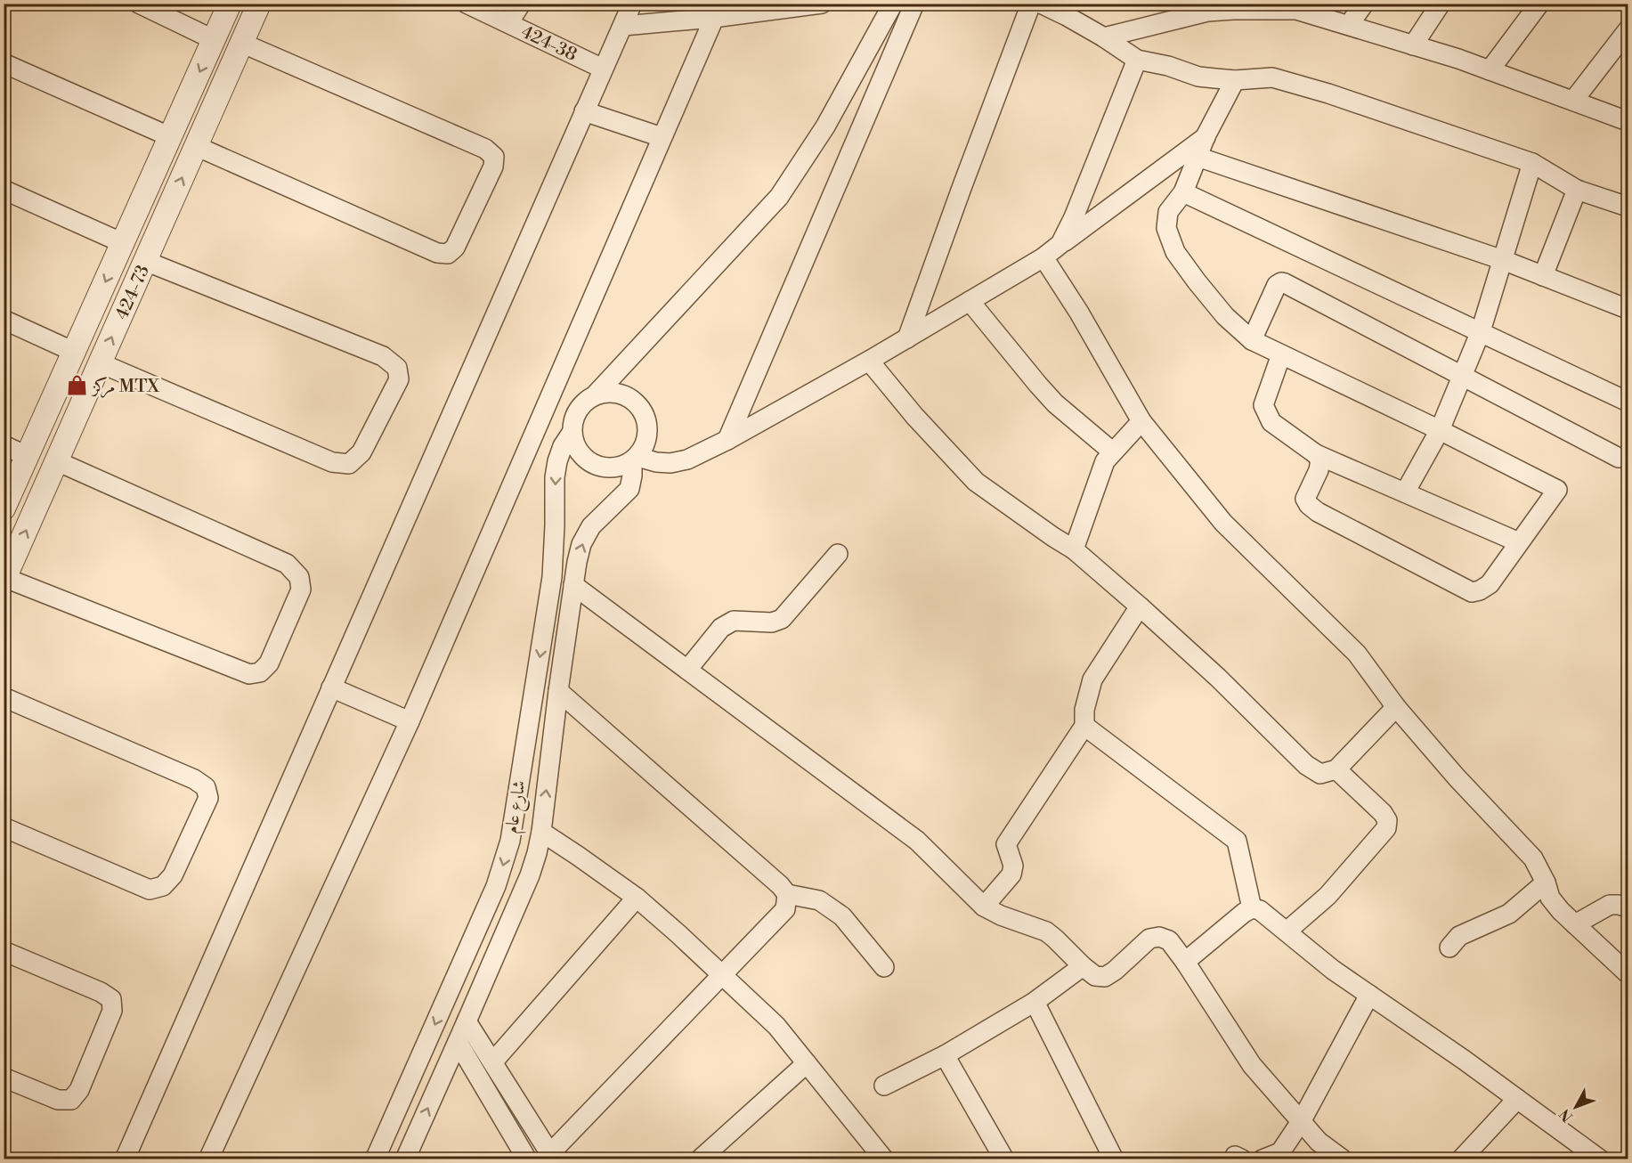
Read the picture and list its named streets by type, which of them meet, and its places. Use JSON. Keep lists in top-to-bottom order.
{
  "streets": {
    "street": ["424-38", "424-73", "شارع عام"]
  },
  "places": {
    "shop": ["مركز MTX"]
  },
  "north": "bottom left"
}
